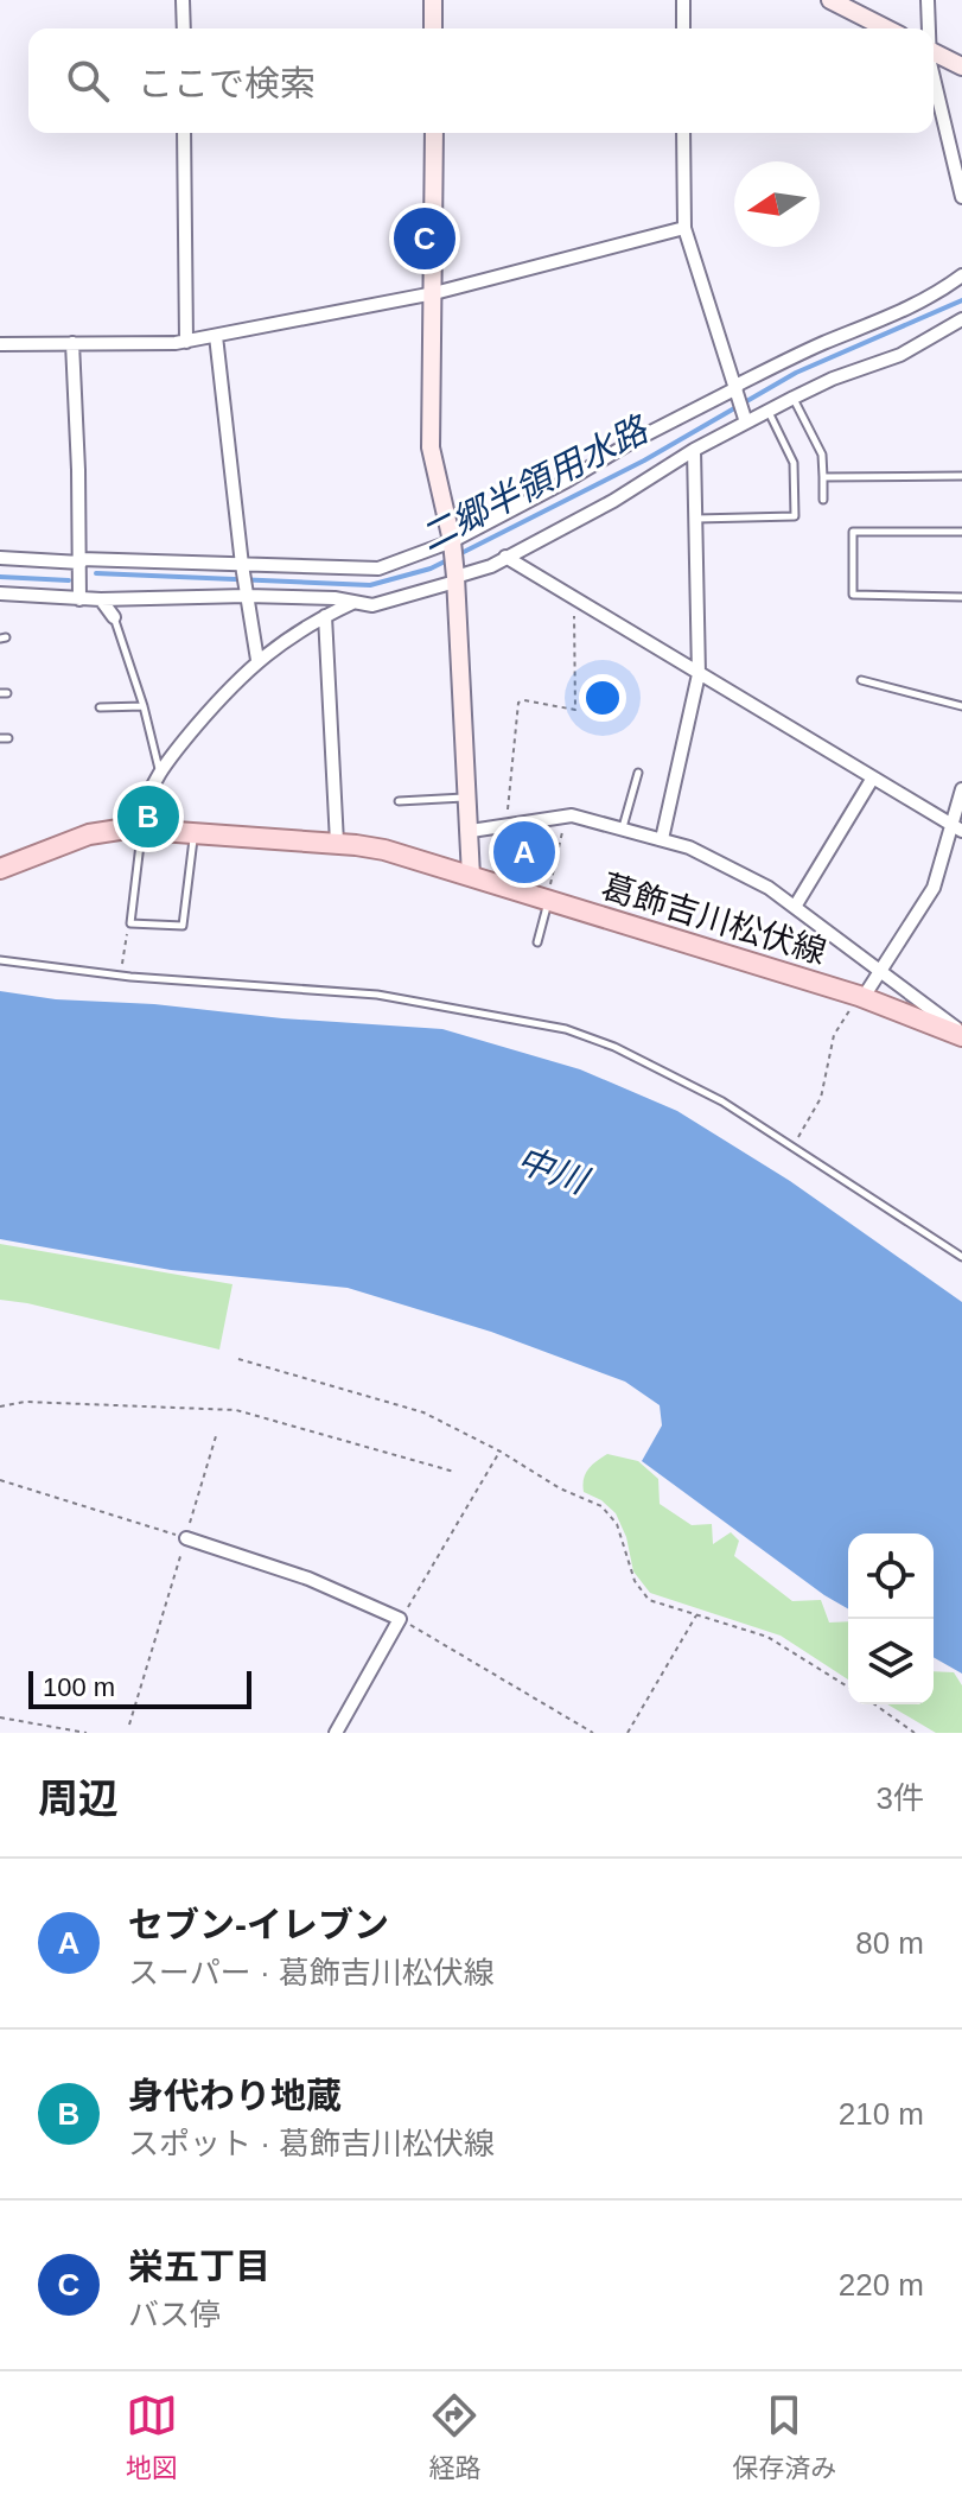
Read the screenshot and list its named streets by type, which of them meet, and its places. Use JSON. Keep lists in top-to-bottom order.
{
  "streets": {
    "main road": ["葛飾吉川松伏線"]
  },
  "water": ["二郷半領用水路", "中川"],
  "scale_bar": "100 m",
  "north": "left",
  "page": {
    "search": "ここで検索",
    "pins": ["C", "B", "A"],
    "scale": "100 m",
    "heading": ["周辺", "3件"],
    "list": [
      {
        "mark": "A",
        "name": "セブン-イレブン",
        "note": "スーパー · 葛飾吉川松伏線",
        "value": "80 m"
      },
      {
        "mark": "B",
        "name": "身代わり地蔵",
        "note": "スポット · 葛飾吉川松伏線",
        "value": "210 m"
      },
      {
        "mark": "C",
        "name": "栄五丁目",
        "note": "バス停",
        "value": "220 m"
      }
    ],
    "nav": ["地図", "経路", "保存済み"]
  }
}
